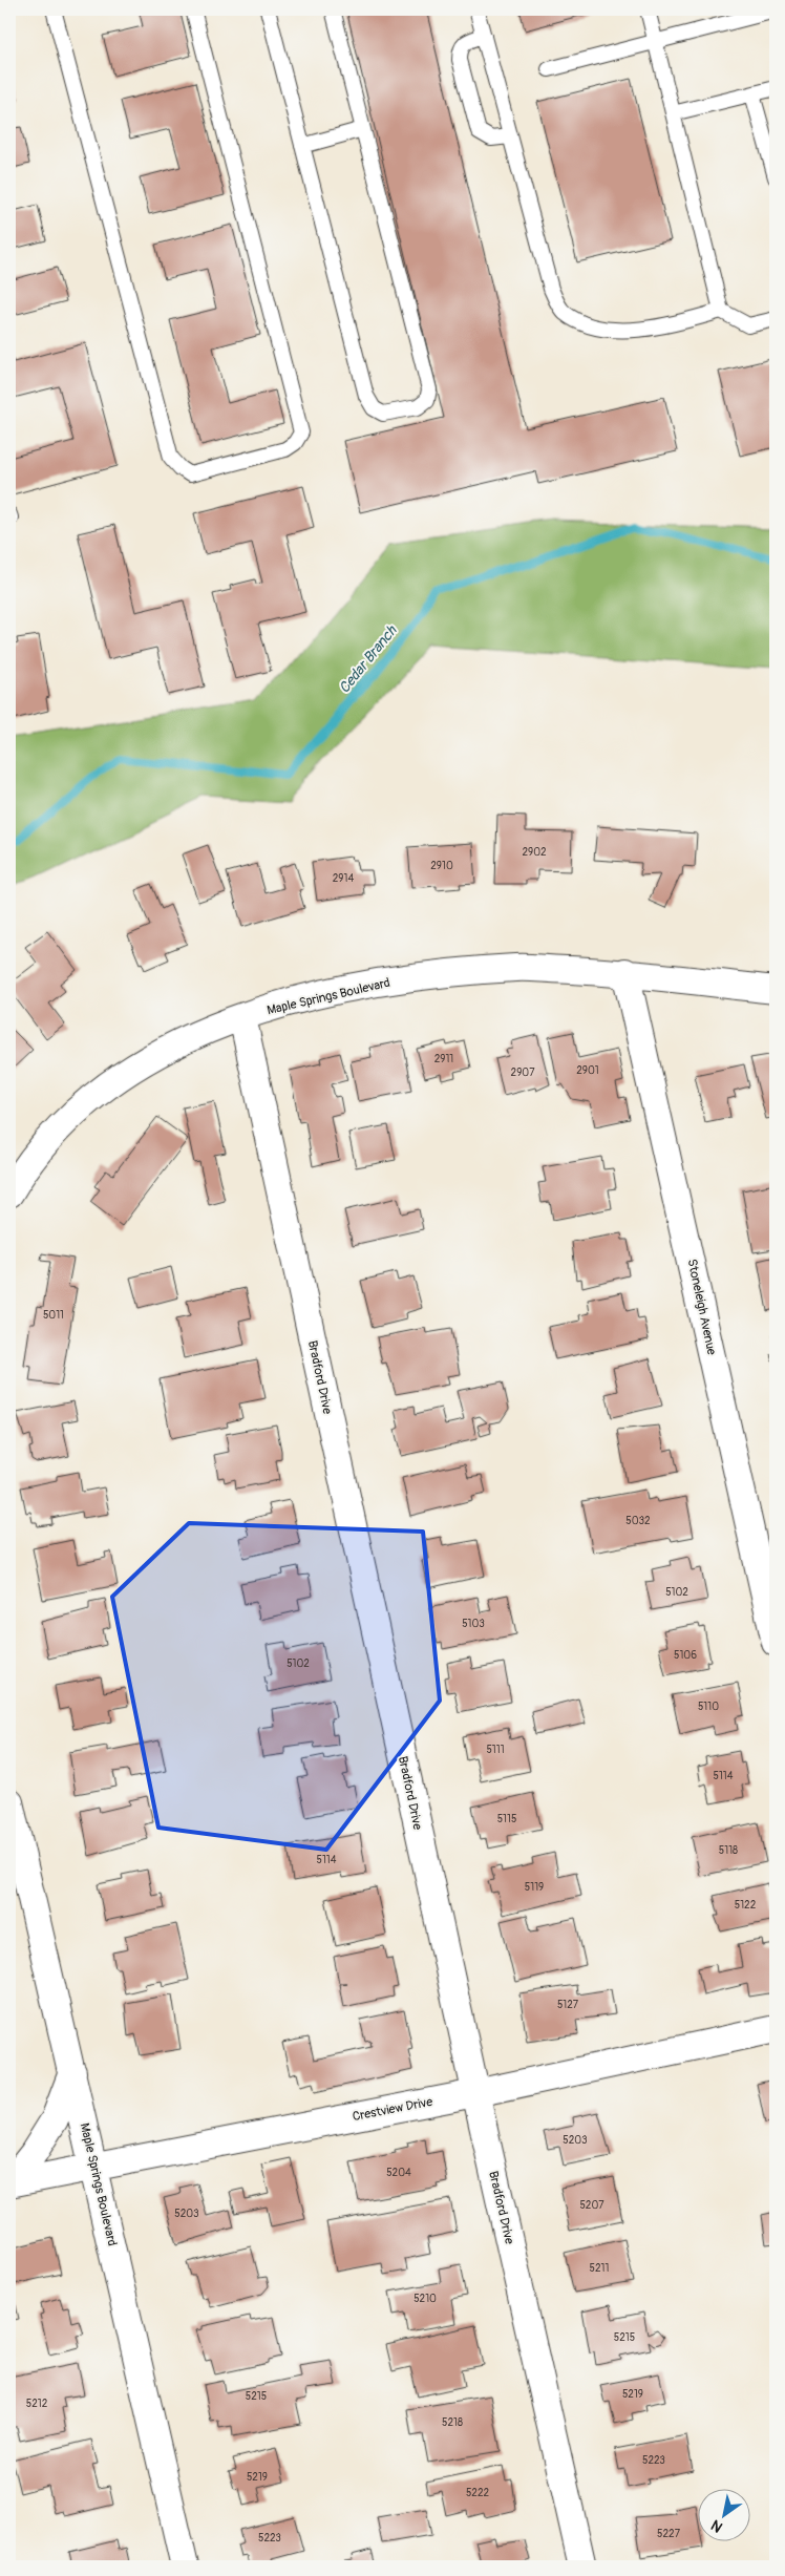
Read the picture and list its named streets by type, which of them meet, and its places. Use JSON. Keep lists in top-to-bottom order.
{
  "streets": {
    "street": [
      "Maple Springs Boulevard",
      "Stoneleigh Avenue",
      "Bradford Drive",
      "Crestview Drive"
    ]
  },
  "crossings": [
    ["Maple Springs Boulevard", "Stoneleigh Avenue"],
    ["Maple Springs Boulevard", "Bradford Drive"],
    ["Maple Springs Boulevard", "Crestview Drive"],
    ["Bradford Drive", "Crestview Drive"]
  ],
  "water": ["Cedar Branch"],
  "house_numbers": [
    "2902",
    "2910",
    "2914",
    "2911",
    "2901",
    "2907",
    "5011",
    "5032",
    "5102",
    "5103",
    "5106",
    "5102",
    "5110",
    "5111",
    "5114",
    "5115",
    "5118",
    "5114",
    "5119",
    "5122",
    "5127",
    "5203",
    "5204",
    "5207",
    "5203",
    "5211",
    "5210",
    "5215",
    "5219",
    "5215",
    "5212",
    "5218",
    "5223",
    "5219",
    "5222",
    "5227",
    "5223"
  ],
  "north": "bottom left"
}
